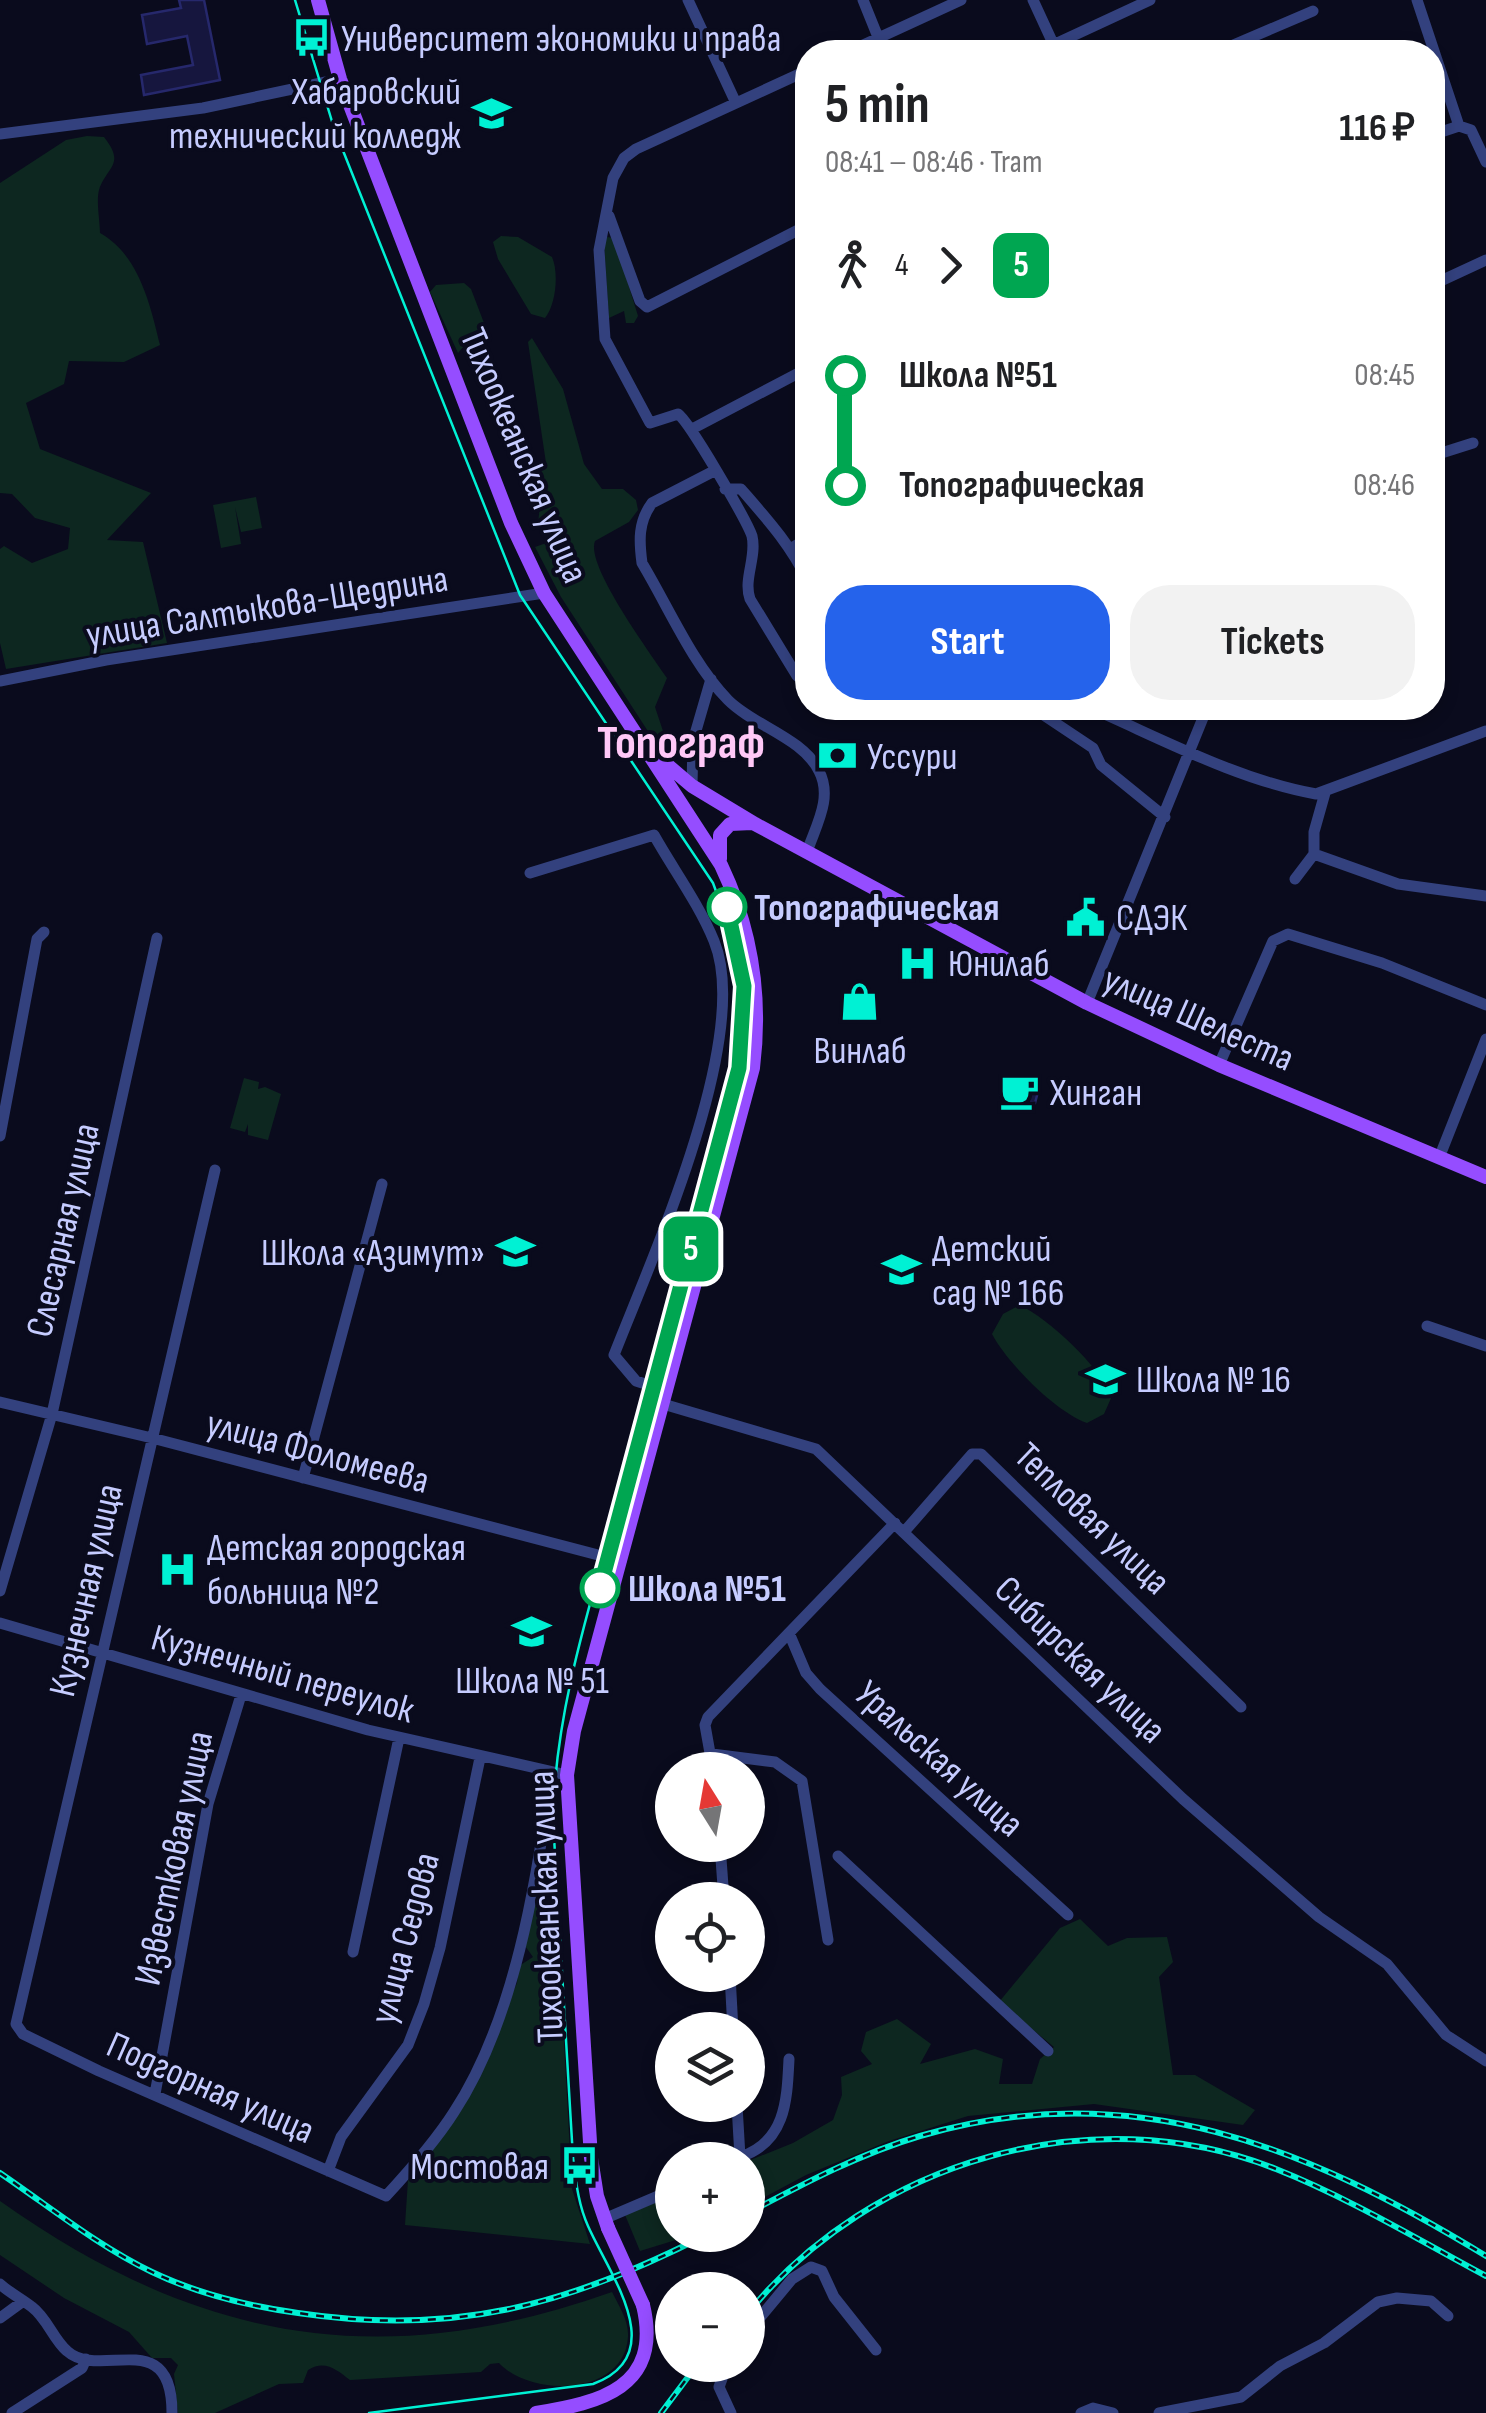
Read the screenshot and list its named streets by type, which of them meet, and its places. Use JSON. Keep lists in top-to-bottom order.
{
  "streets": {
    "main road": ["Тихоокеанская улица", "улица Шелеста"],
    "street": [
      "улица Салтыкова-Щедрина",
      "Слесарная улица",
      "улица Фоломеева",
      "Тепловая улица",
      "Кузнечная улица",
      "Сибирская улица",
      "Кузнечный переулок",
      "Уральская улица",
      "Известковая улица",
      "улица Седова",
      "Подгорная улица"
    ]
  },
  "crossings": [
    ["Тихоокеанская улица", "улица Салтыкова-Щедрина"],
    ["Тихоокеанская улица", "улица Шелеста"],
    ["Тихоокеанская улица", "улица Фоломеева"],
    ["Тихоокеанская улица", "Сибирская улица"],
    ["Тихоокеанская улица", "Кузнечный переулок"],
    ["Слесарная улица", "улица Фоломеева"],
    ["улица Фоломеева", "Кузнечная улица"],
    ["Тепловая улица", "Сибирская улица"],
    ["Кузнечная улица", "Кузнечный переулок"],
    ["Кузнечная улица", "Подгорная улица"],
    ["Кузнечный переулок", "Известковая улица"],
    ["Кузнечный переулок", "улица Седова"],
    ["Кузнечный переулок", "Подгорная улица"],
    ["Известковая улица", "Подгорная улица"],
    ["улица Седова", "Подгорная улица"]
  ],
  "districts": ["Топограф"],
  "places": {
    "bus stop": ["Университет экономики и права", "Мостовая"],
    "school or university": [
      "Хабаровский технический колледж",
      "Школа «Азимут»",
      "Детский сад № 166",
      "Школа № 16",
      "Школа № 51"
    ],
    "bank": ["Уссури"],
    "other": ["Топографическая", "Школа №51"],
    "public building": ["СДЭК"],
    "hospital": ["Юнилаб", "Детская городская больница №2"],
    "shop": ["Винлаб"],
    "cafe": ["Хинган"]
  },
  "lines": ["tram line 5"],
  "north": "top",
  "page": {
    "on_map": "5",
    "heading": ["5 min", "08:41 – 08:46 · Tram", "116 ₽"],
    "legs": ["4", "5"],
    "list": [
      {
        "name": "Школа №51",
        "value": "08:45"
      },
      {
        "name": "Топографическая",
        "value": "08:46"
      }
    ],
    "buttons": ["Start", "Tickets"],
    "map_buttons": ["+", "−"]
  }
}
